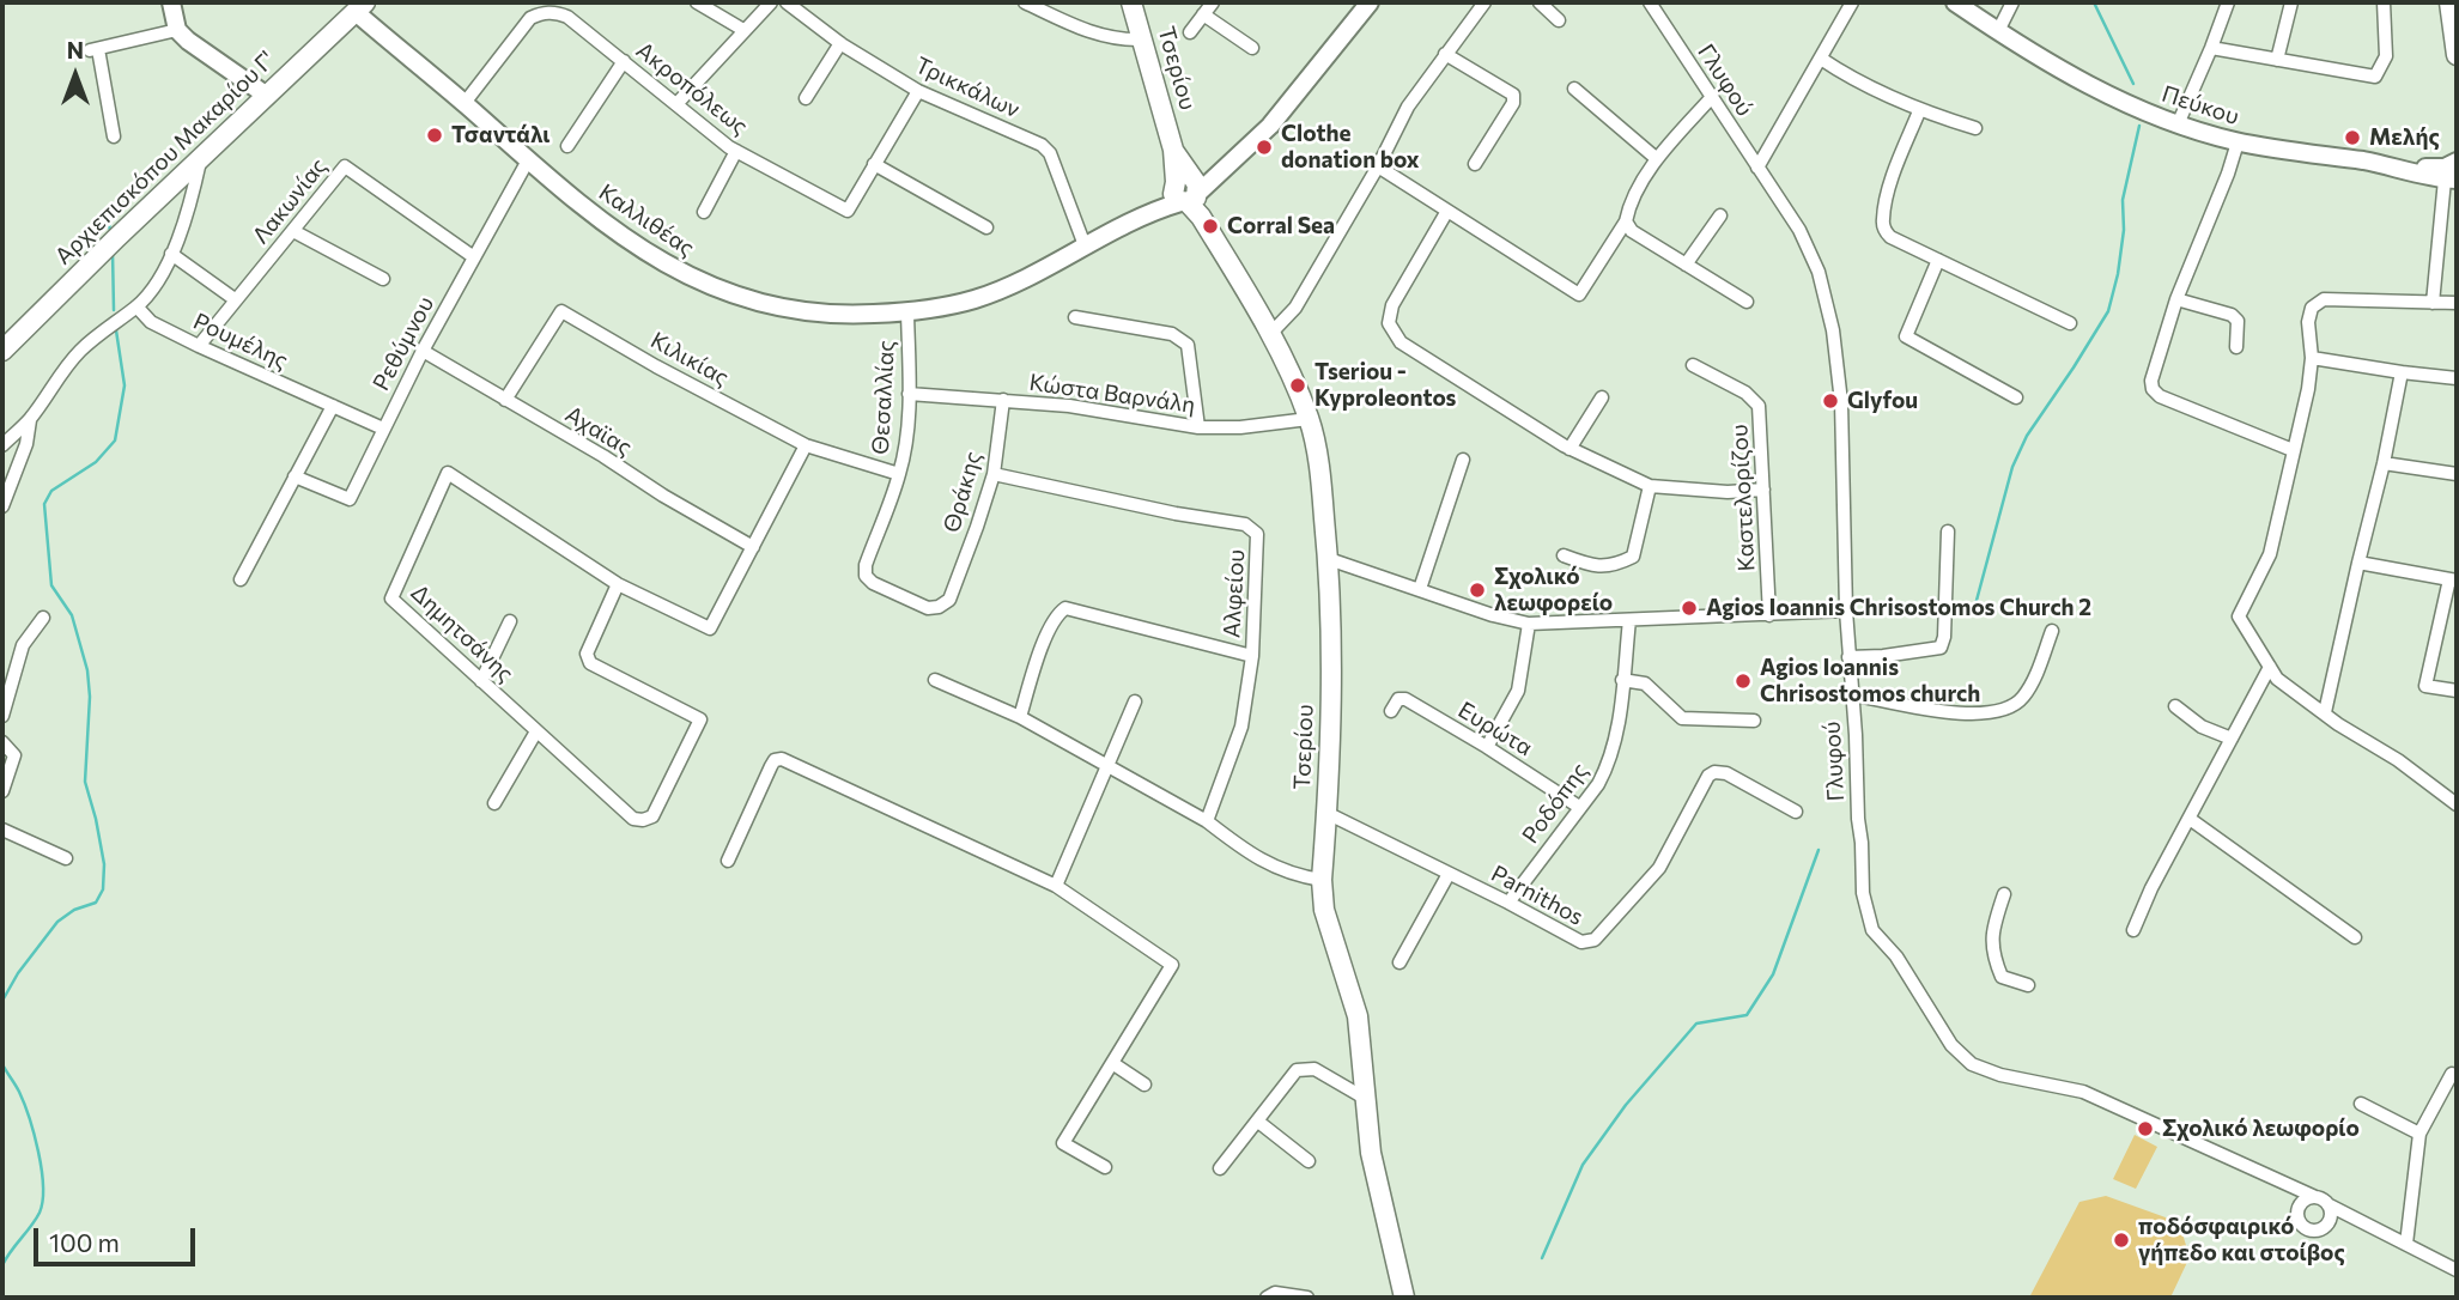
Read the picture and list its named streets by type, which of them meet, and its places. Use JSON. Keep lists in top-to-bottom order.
{
  "streets": {
    "main road": ["Τσερίου", "Αρχιεπισκόπου Μακαρίου Γ'"],
    "street": [
      "Γλυφού",
      "Τρικκάλων",
      "Ακροπόλεως",
      "Πεύκου",
      "Λακωνίας",
      "Καλλιθέας",
      "Ρουμέλης",
      "Ρεθύμνου",
      "Κιλικίας",
      "Κώστα Βαρνάλη",
      "Θεσαλλίας",
      "Αχαϊας",
      "Θράκης",
      "Καστελορίζου",
      "Αλφείου",
      "Δημητσάνης",
      "Ευρώτα",
      "Ροδόπης",
      "Parnithos"
    ]
  },
  "crossings": [
    ["Τσερίου", "Καλλιθέας"],
    ["Τσερίου", "Κώστα Βαρνάλη"],
    ["Τσερίου", "Parnithos"],
    ["Τρικκάλων", "Ακροπόλεως"],
    ["Τρικκάλων", "Καλλιθέας"],
    ["Ακροπόλεως", "Καλλιθέας"],
    ["Αρχιεπισκόπου Μακαρίου Γ'", "Καλλιθέας"],
    ["Λακωνίας", "Ρουμέλης"],
    ["Λακωνίας", "Ρεθύμνου"],
    ["Καλλιθέας", "Ρεθύμνου"],
    ["Καλλιθέας", "Θεσαλλίας"],
    ["Ρουμέλης", "Ρεθύμνου"],
    ["Ρεθύμνου", "Αχαϊας"],
    ["Κιλικίας", "Θεσαλλίας"],
    ["Κιλικίας", "Αχαϊας"],
    ["Κώστα Βαρνάλη", "Θεσαλλίας"],
    ["Κώστα Βαρνάλη", "Θράκης"],
    ["Θεσαλλίας", "Θράκης"],
    ["Θράκης", "Αλφείου"],
    ["Ευρώτα", "Ροδόπης"],
    ["Ροδόπης", "Parnithos"]
  ],
  "places": [
    "Τσαντάλι",
    "Μελής",
    "Clothe donation box",
    "Corral Sea",
    "Tseriou - Kyproleontos",
    "Glyfou",
    "Σχολικό λεωφορείο",
    "Agios Ioannis Chrisostomos Church 2",
    "Agios Ioannis Chrisostomos church",
    "Σχολικό λεωφορίο",
    "ποδόσφαιρικό γήπεδο και στοίβος"
  ],
  "scale_bar": "100 m",
  "north": "top"
}
